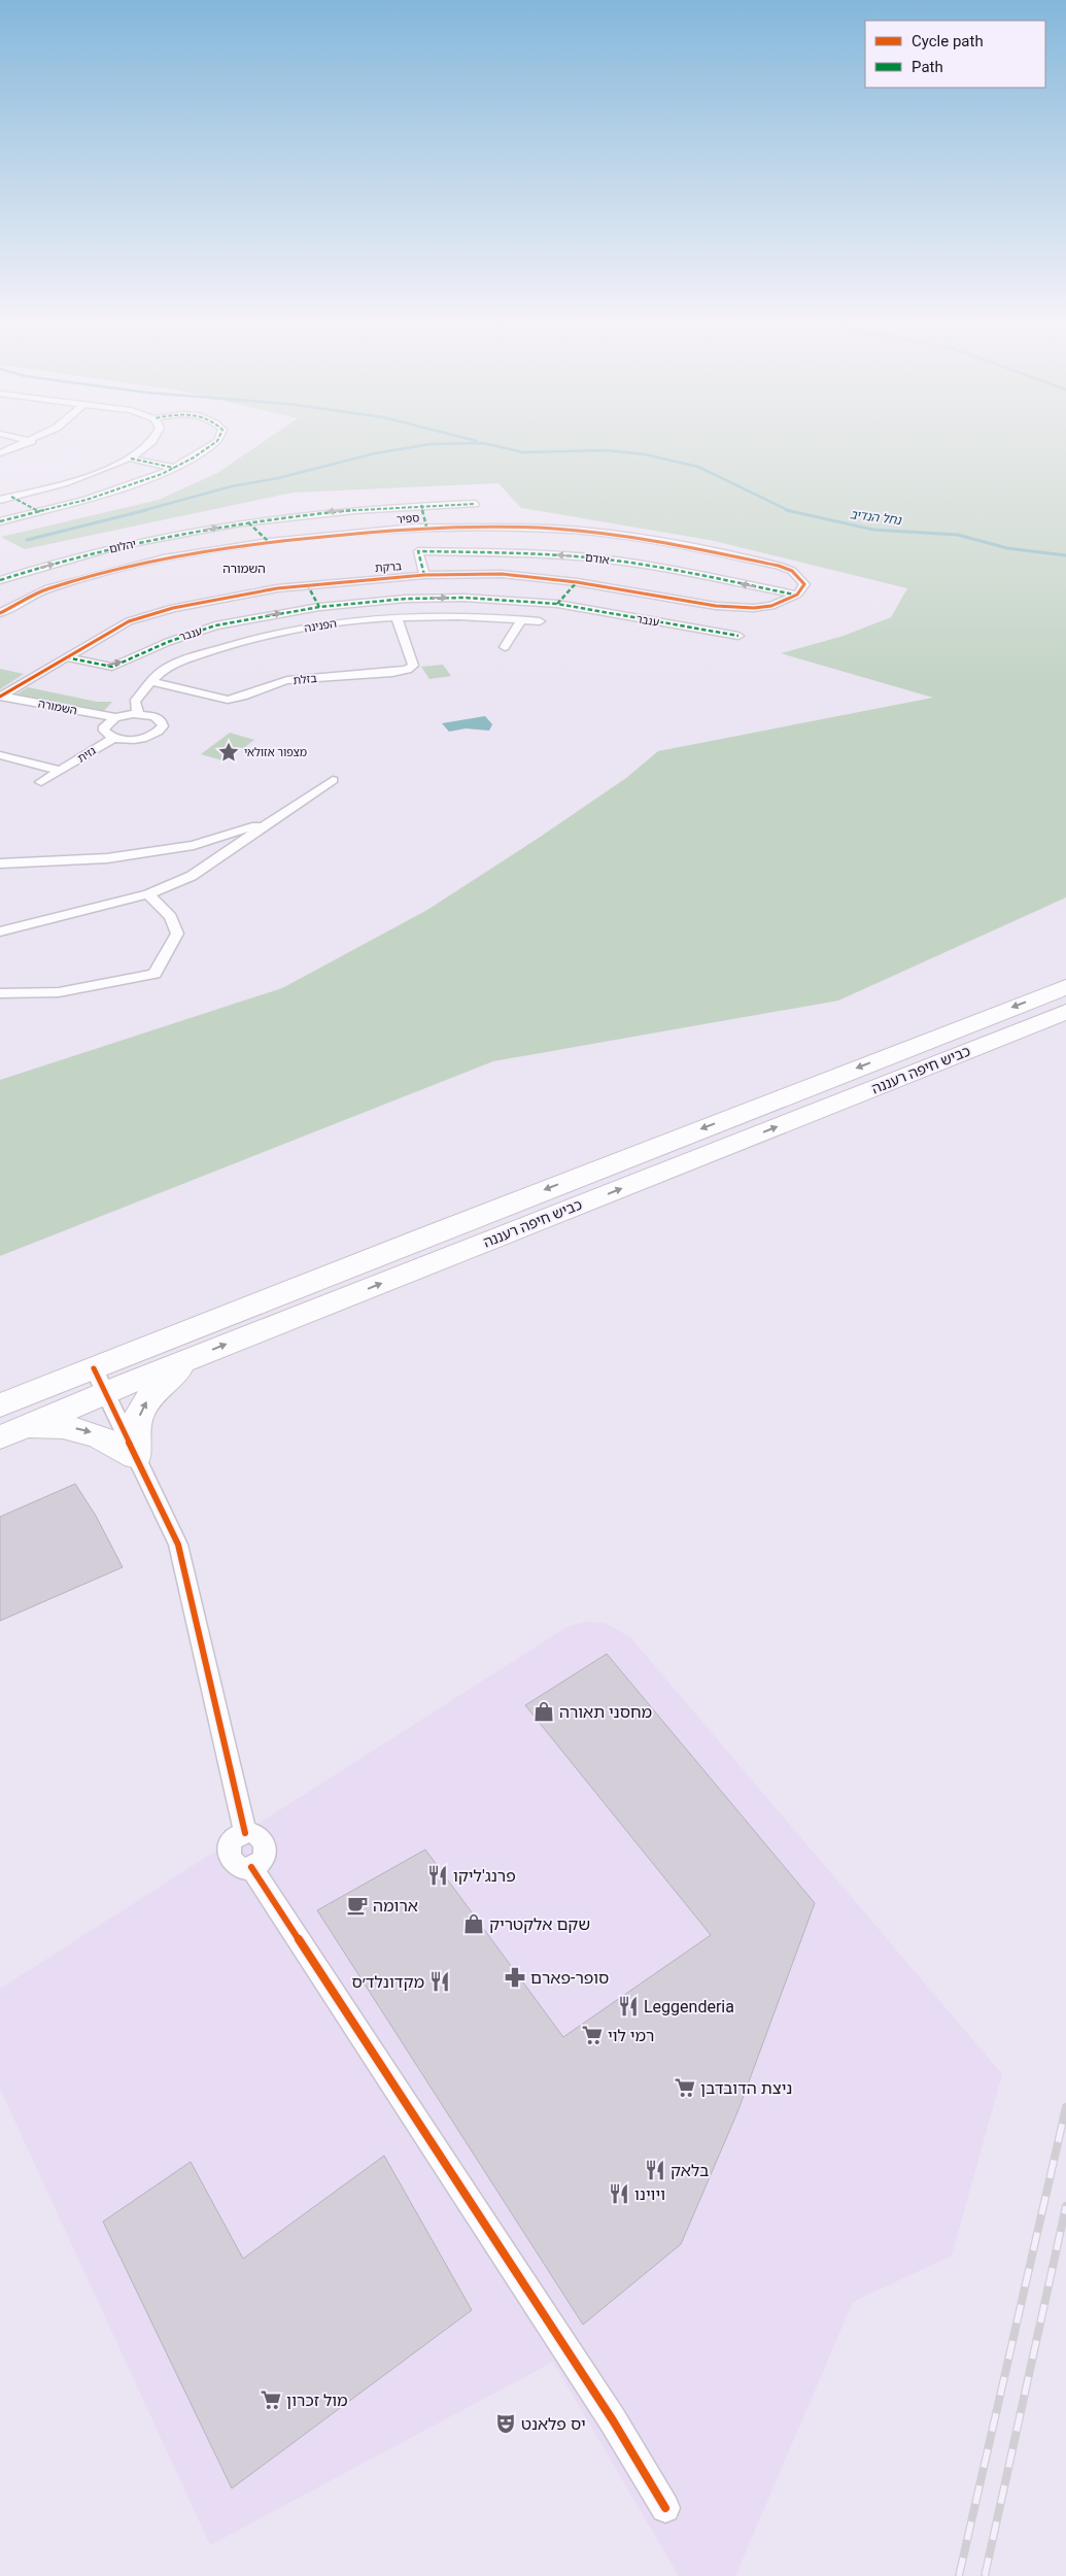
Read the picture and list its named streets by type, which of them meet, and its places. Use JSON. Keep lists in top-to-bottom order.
{
  "streets": {
    "highway": ["כביש חיפה רעננה"],
    "street": [
      "ספיר",
      "יהלום",
      "אודם",
      "ברקת",
      "ענבר",
      "הפנינה",
      "בזלת",
      "השמורה",
      "גזית"
    ]
  },
  "crossings": [
    ["ספיר", "אודם"],
    ["ספיר", "ברקת"],
    ["אודם", "ברקת"],
    ["ברקת", "ענבר"],
    ["ברקת", "השמורה"],
    ["הפנינה", "בזלת"]
  ],
  "one_way": ["אודם", "ענבר"],
  "districts": ["השמורה"],
  "water": ["נחל הנדיב"],
  "places": {
    "place": ["מצפור אזולאי"],
    "shop": ["מחסני תאורה", "שקם אלקטריק"],
    "restaurant": [
      "פרנג'ליקו",
      "מקדונלד׳ס",
      "Leggenderia",
      "בלאק",
      "ויוינו"
    ],
    "cafe": ["ארומה"],
    "pharmacy": ["סופר-פארם"],
    "supermarket": ["רמי לוי", "ניצת הדובדבן", "מול זכרון"],
    "theatre": ["יס פלאנט"]
  },
  "legend": ["Cycle path", "Path"]
}
